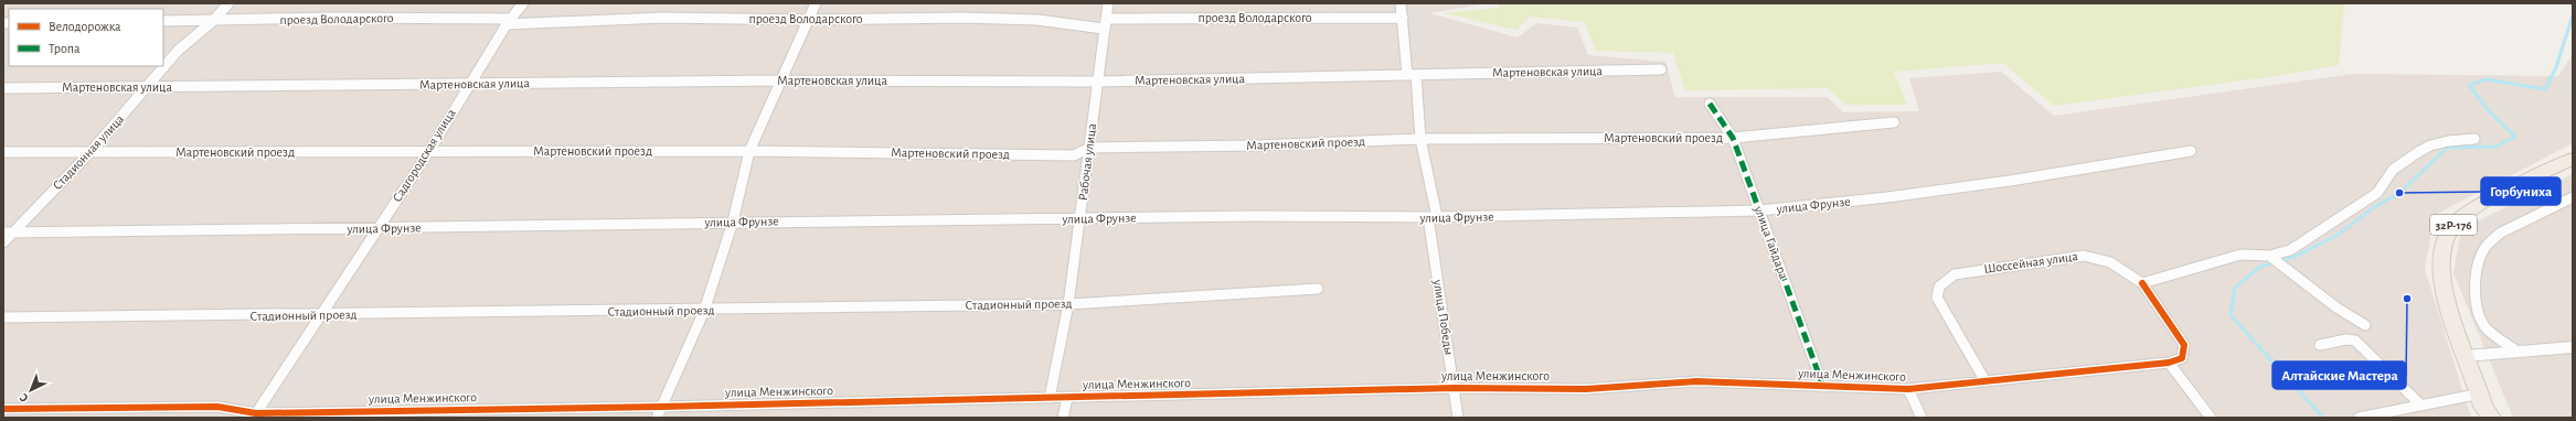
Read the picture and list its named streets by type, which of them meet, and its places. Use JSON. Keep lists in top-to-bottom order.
{
  "streets": {
    "main road": ["32Р-176"],
    "street": [
      "проезд Володарского",
      "Мартеновская улица",
      "Мартеновский проезд",
      "Стадионная улица",
      "Садгородская улица",
      "Рабочая улица",
      "улица Фрунзе",
      "улица Гайдара",
      "Шоссейная улица",
      "Стадионный проезд",
      "улица Победы",
      "улица Менжинского"
    ]
  },
  "crossings": [
    ["проезд Володарского", "Стадионная улица"],
    ["проезд Володарского", "Садгородская улица"],
    ["проезд Володарского", "Рабочая улица"],
    ["проезд Володарского", "улица Победы"],
    ["Мартеновская улица", "Стадионная улица"],
    ["Мартеновская улица", "Садгородская улица"],
    ["Мартеновская улица", "Рабочая улица"],
    ["Мартеновская улица", "улица Победы"],
    ["Мартеновский проезд", "Стадионная улица"],
    ["Мартеновский проезд", "Садгородская улица"],
    ["Мартеновский проезд", "Рабочая улица"],
    ["Мартеновский проезд", "улица Гайдара"],
    ["Мартеновский проезд", "улица Победы"],
    ["Стадионная улица", "улица Фрунзе"],
    ["Садгородская улица", "улица Фрунзе"],
    ["Садгородская улица", "Стадионный проезд"],
    ["Садгородская улица", "улица Менжинского"],
    ["Рабочая улица", "улица Фрунзе"],
    ["Рабочая улица", "Стадионный проезд"],
    ["Рабочая улица", "улица Менжинского"],
    ["улица Фрунзе", "улица Гайдара"],
    ["улица Фрунзе", "улица Победы"],
    ["улица Гайдара", "улица Менжинского"],
    ["Шоссейная улица", "улица Менжинского"],
    ["улица Победы", "улица Менжинского"]
  ],
  "places": ["Горбуниха", "Алтайские Мастера"],
  "legend": ["Велодорожка", "Тропа"],
  "north": "bottom left"
}
